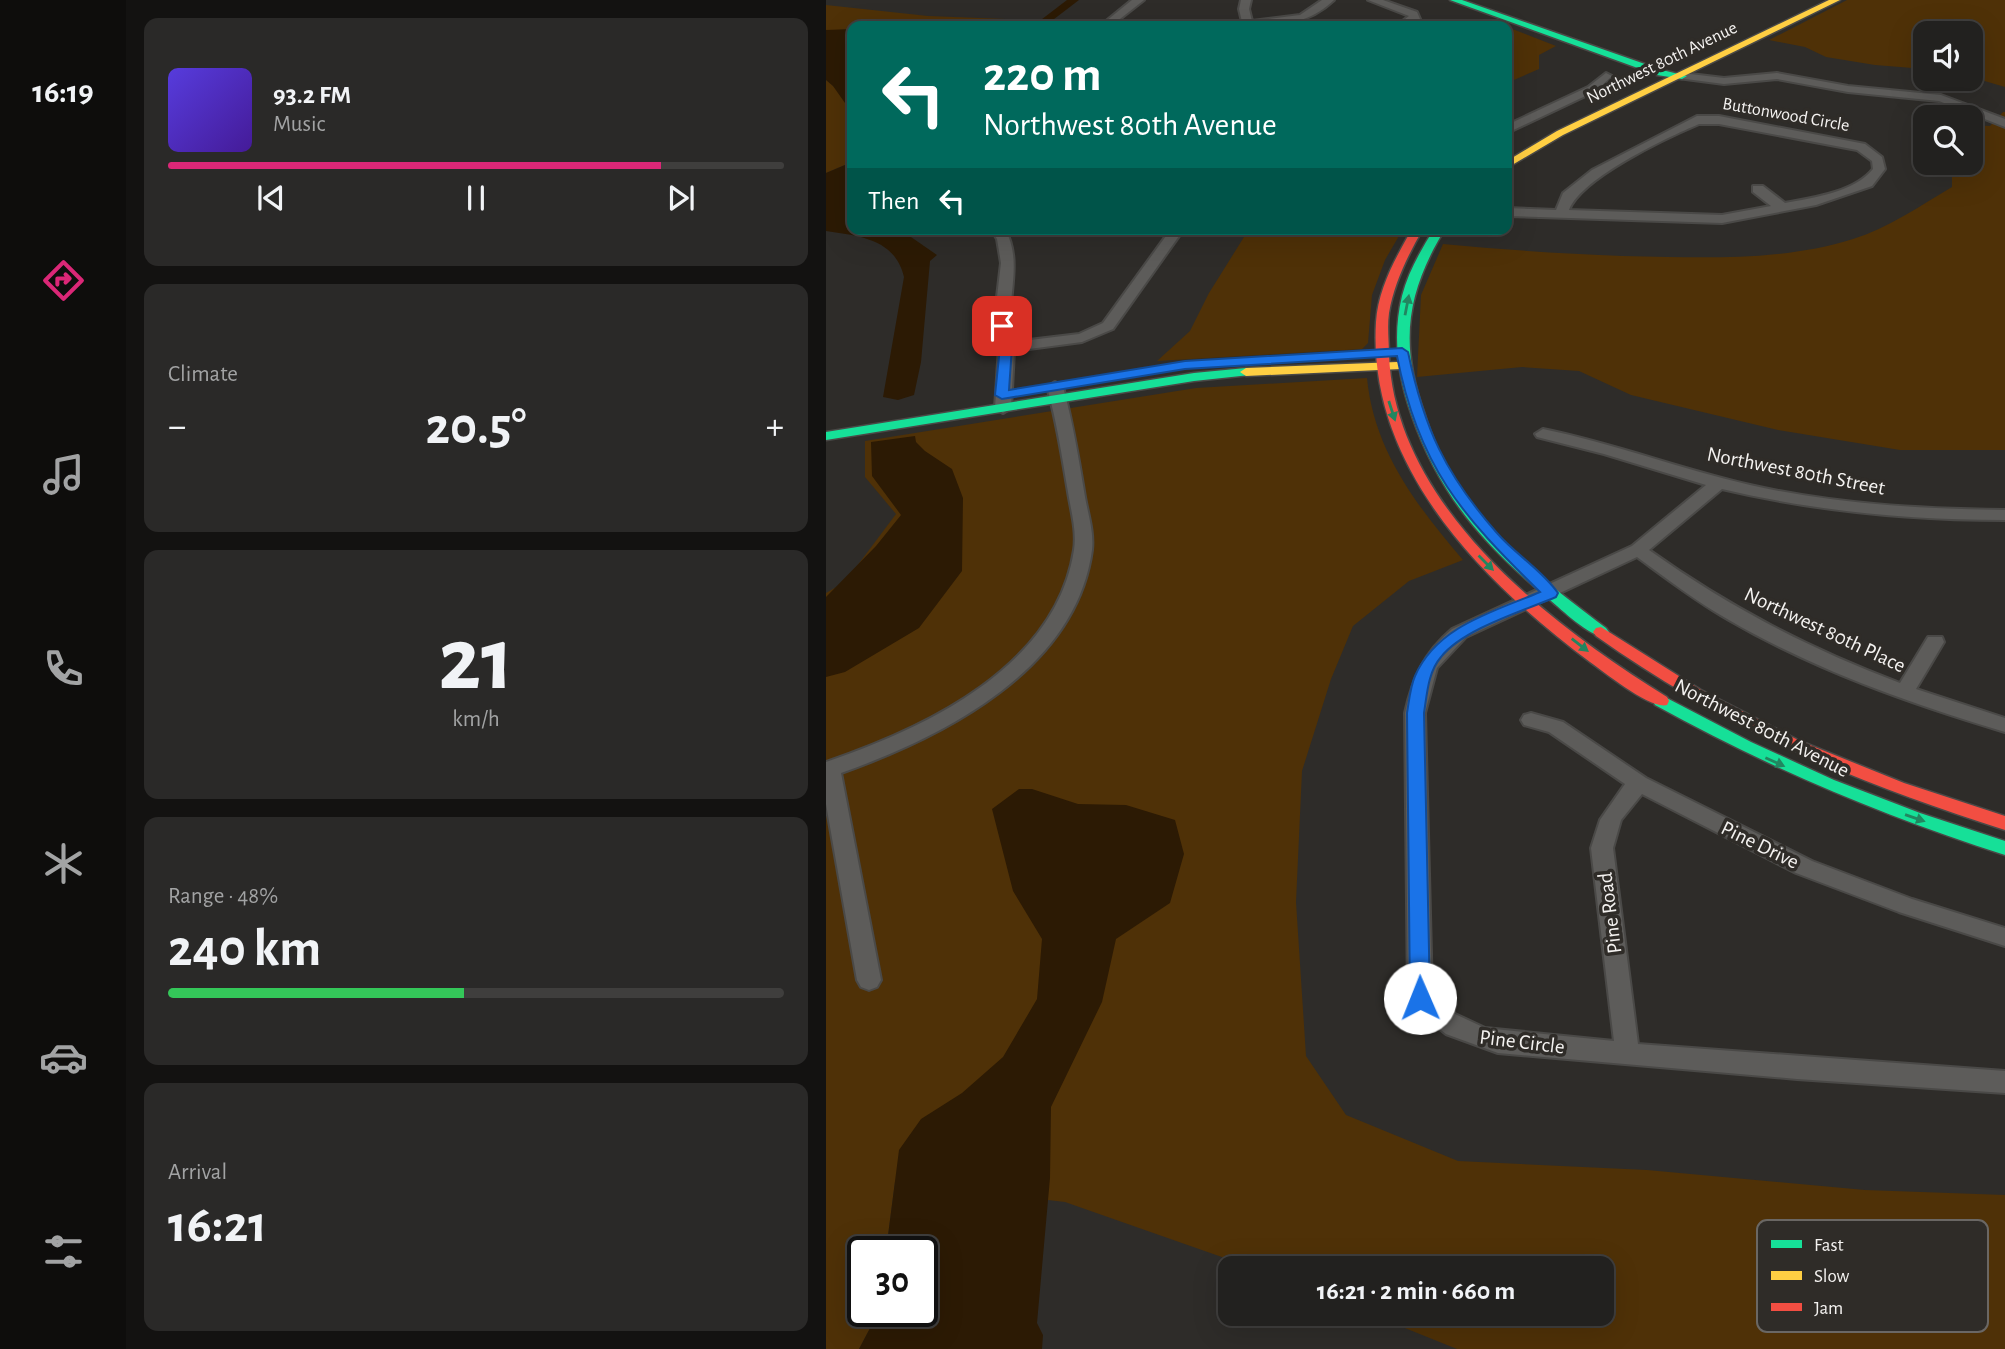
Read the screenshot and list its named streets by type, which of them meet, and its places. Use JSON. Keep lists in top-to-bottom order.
{
  "streets": {
    "street": [
      "Northwest 80th Avenue",
      "Buttonwood Circle",
      "Northwest 80th Street",
      "Northwest 80th Place",
      "Pine Drive",
      "Pine Road",
      "Pine Circle"
    ]
  },
  "crossings": [
    ["Northwest 80th Avenue", "Pine Circle"],
    ["Pine Drive", "Pine Road"],
    ["Pine Road", "Pine Circle"]
  ],
  "legend": ["Fast", "Slow", "Jam"],
  "page": {
    "tabs": "16:19",
    "turn": ["220 m", "Northwest 80th Avenue"],
    "song": ["93.2 FM", "Music"],
    "then": "Then",
    "tile": [
      "Climate",
      ["21", "km/h"],
      ["Range · 48%", "240 km"],
      ["Arrival", "16:21"]
    ],
    "heat": ["−", "20.5°", "+"],
    "limit": "30",
    "trip": "16:21 · 2 min · 660 m"
  }
}
